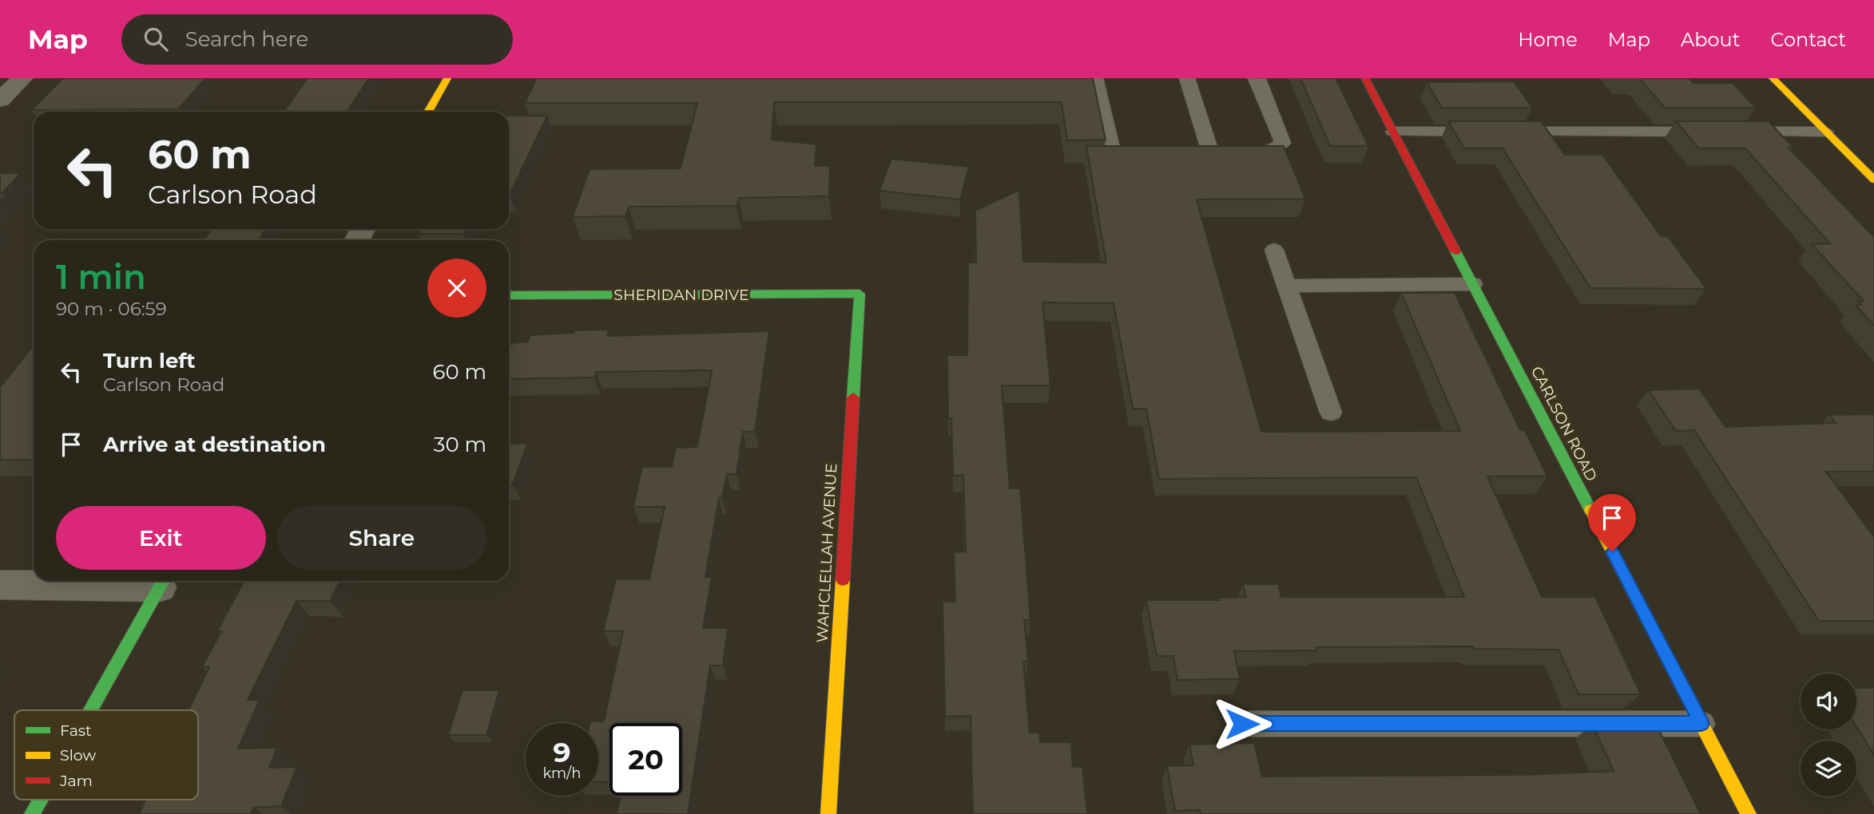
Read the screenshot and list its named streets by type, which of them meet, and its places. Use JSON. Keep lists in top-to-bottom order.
{
  "streets": {
    "street": ["SHERIDAN DRIVE", "CARLSON ROAD", "WAHCLELLAH AVENUE"]
  },
  "crossings": [
    ["SHERIDAN DRIVE", "WAHCLELLAH AVENUE"]
  ],
  "legend": ["Fast", "Slow", "Jam"],
  "page": {
    "header": "Map",
    "search": "Search here",
    "nav": [
      "Home",
      "Map",
      "About",
      "Contact"
    ],
    "turn": ["60 m", "Carlson Road"],
    "heading": ["1 min", "90 m · 06:59"],
    "list": [
      {
        "name": "Turn left",
        "note": "Carlson Road",
        "value": "60 m"
      },
      {
        "name": "Arrive at destination",
        "value": "30 m"
      }
    ],
    "buttons": ["Exit", "Share"],
    "speed": "9 km/h",
    "limit": "20"
  }
}
